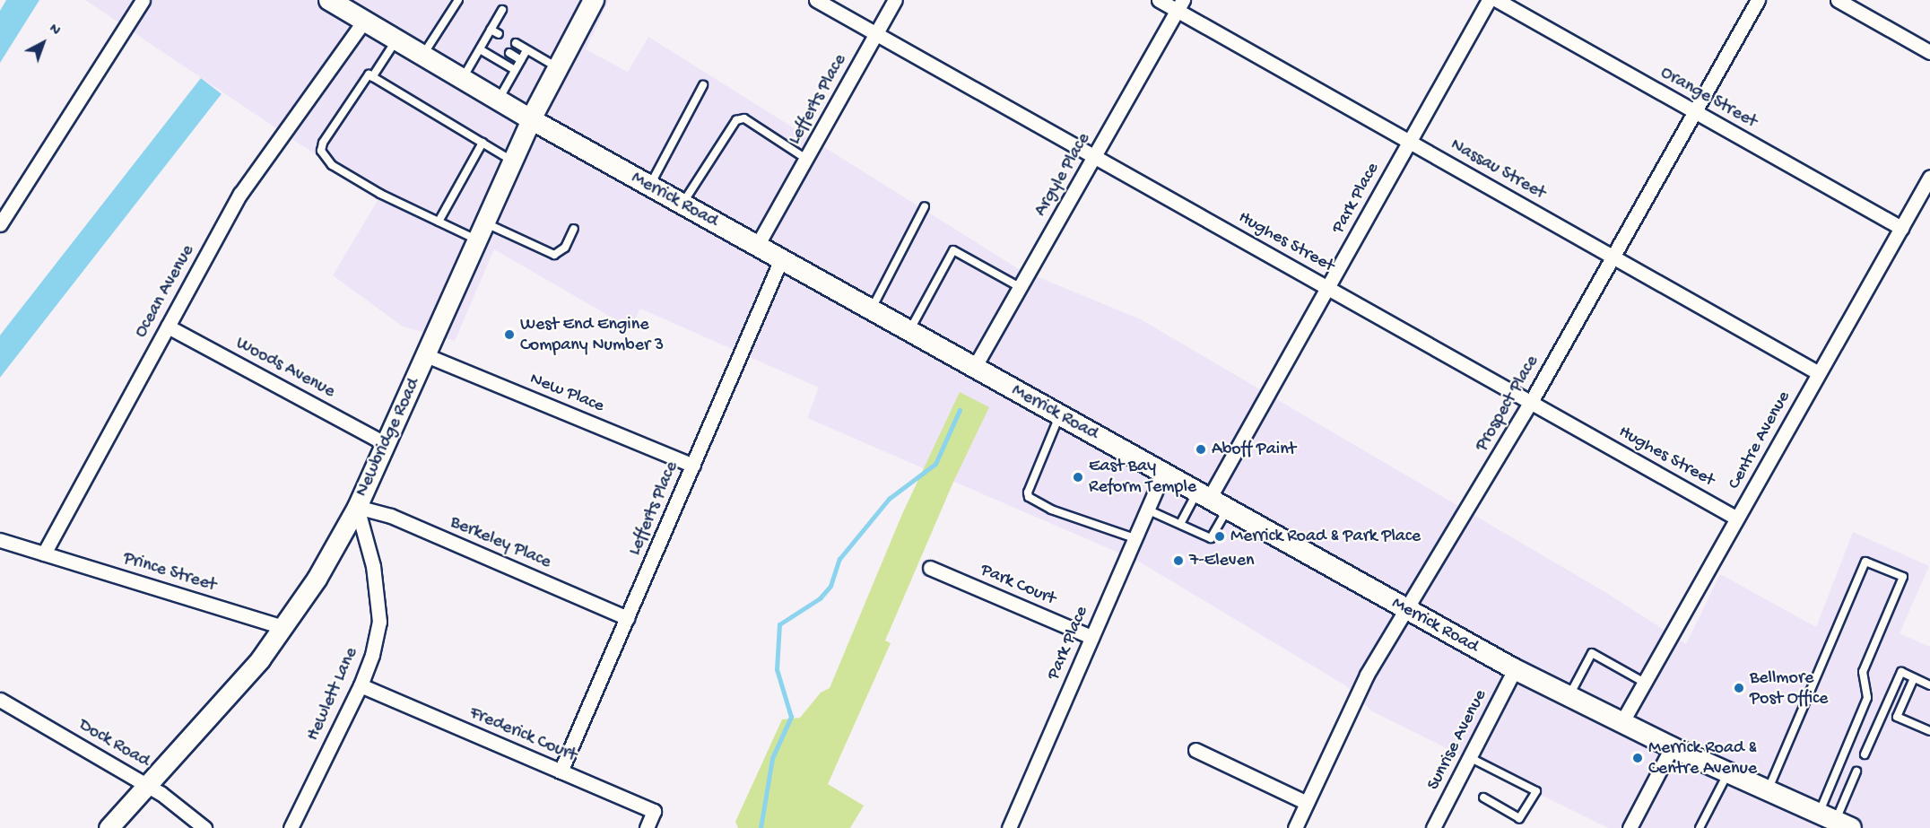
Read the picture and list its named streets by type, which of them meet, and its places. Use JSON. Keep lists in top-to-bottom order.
{
  "streets": {
    "main road": ["Merrick Road", "Newbridge Road"],
    "street": [
      "Orange Street",
      "Lefferts Place",
      "Nassau Street",
      "Argyle Place",
      "Park Place",
      "Hughes Street",
      "Ocean Avenue",
      "Woods Avenue",
      "New Place",
      "Prospect Place",
      "Centre Avenue",
      "Berkeley Place",
      "Prince Street",
      "Park Court",
      "Hewlett Lane",
      "Frederick Court",
      "Sunrise Avenue",
      "Dock Road"
    ]
  },
  "crossings": [
    ["Orange Street", "Prospect Place"],
    ["Orange Street", "Centre Avenue"],
    ["Lefferts Place", "Merrick Road"],
    ["Lefferts Place", "Hughes Street"],
    ["Lefferts Place", "New Place"],
    ["Lefferts Place", "Berkeley Place"],
    ["Lefferts Place", "Frederick Court"],
    ["Nassau Street", "Argyle Place"],
    ["Nassau Street", "Park Place"],
    ["Nassau Street", "Prospect Place"],
    ["Nassau Street", "Centre Avenue"],
    ["Argyle Place", "Merrick Road"],
    ["Argyle Place", "Hughes Street"],
    ["Park Place", "Merrick Road"],
    ["Park Place", "Hughes Street"],
    ["Park Place", "Park Court"],
    ["Merrick Road", "Ocean Avenue"],
    ["Merrick Road", "Prospect Place"],
    ["Merrick Road", "Newbridge Road"],
    ["Merrick Road", "Centre Avenue"],
    ["Merrick Road", "Sunrise Avenue"],
    ["Hughes Street", "Prospect Place"],
    ["Hughes Street", "Centre Avenue"],
    ["Ocean Avenue", "Woods Avenue"],
    ["Ocean Avenue", "Prince Street"],
    ["Woods Avenue", "Newbridge Road"],
    ["New Place", "Newbridge Road"],
    ["Newbridge Road", "Berkeley Place"],
    ["Newbridge Road", "Prince Street"],
    ["Newbridge Road", "Hewlett Lane"],
    ["Newbridge Road", "Dock Road"],
    ["Berkeley Place", "Hewlett Lane"],
    ["Hewlett Lane", "Frederick Court"]
  ],
  "places": [
    "West End Engine Company Number 3",
    "Aboff Paint",
    "East Bay Reform Temple",
    "Merrick Road & Park Place",
    "7-Eleven",
    "Bellmore Post Office",
    "Merrick Road & Centre Avenue"
  ],
  "north": "top right"
}
